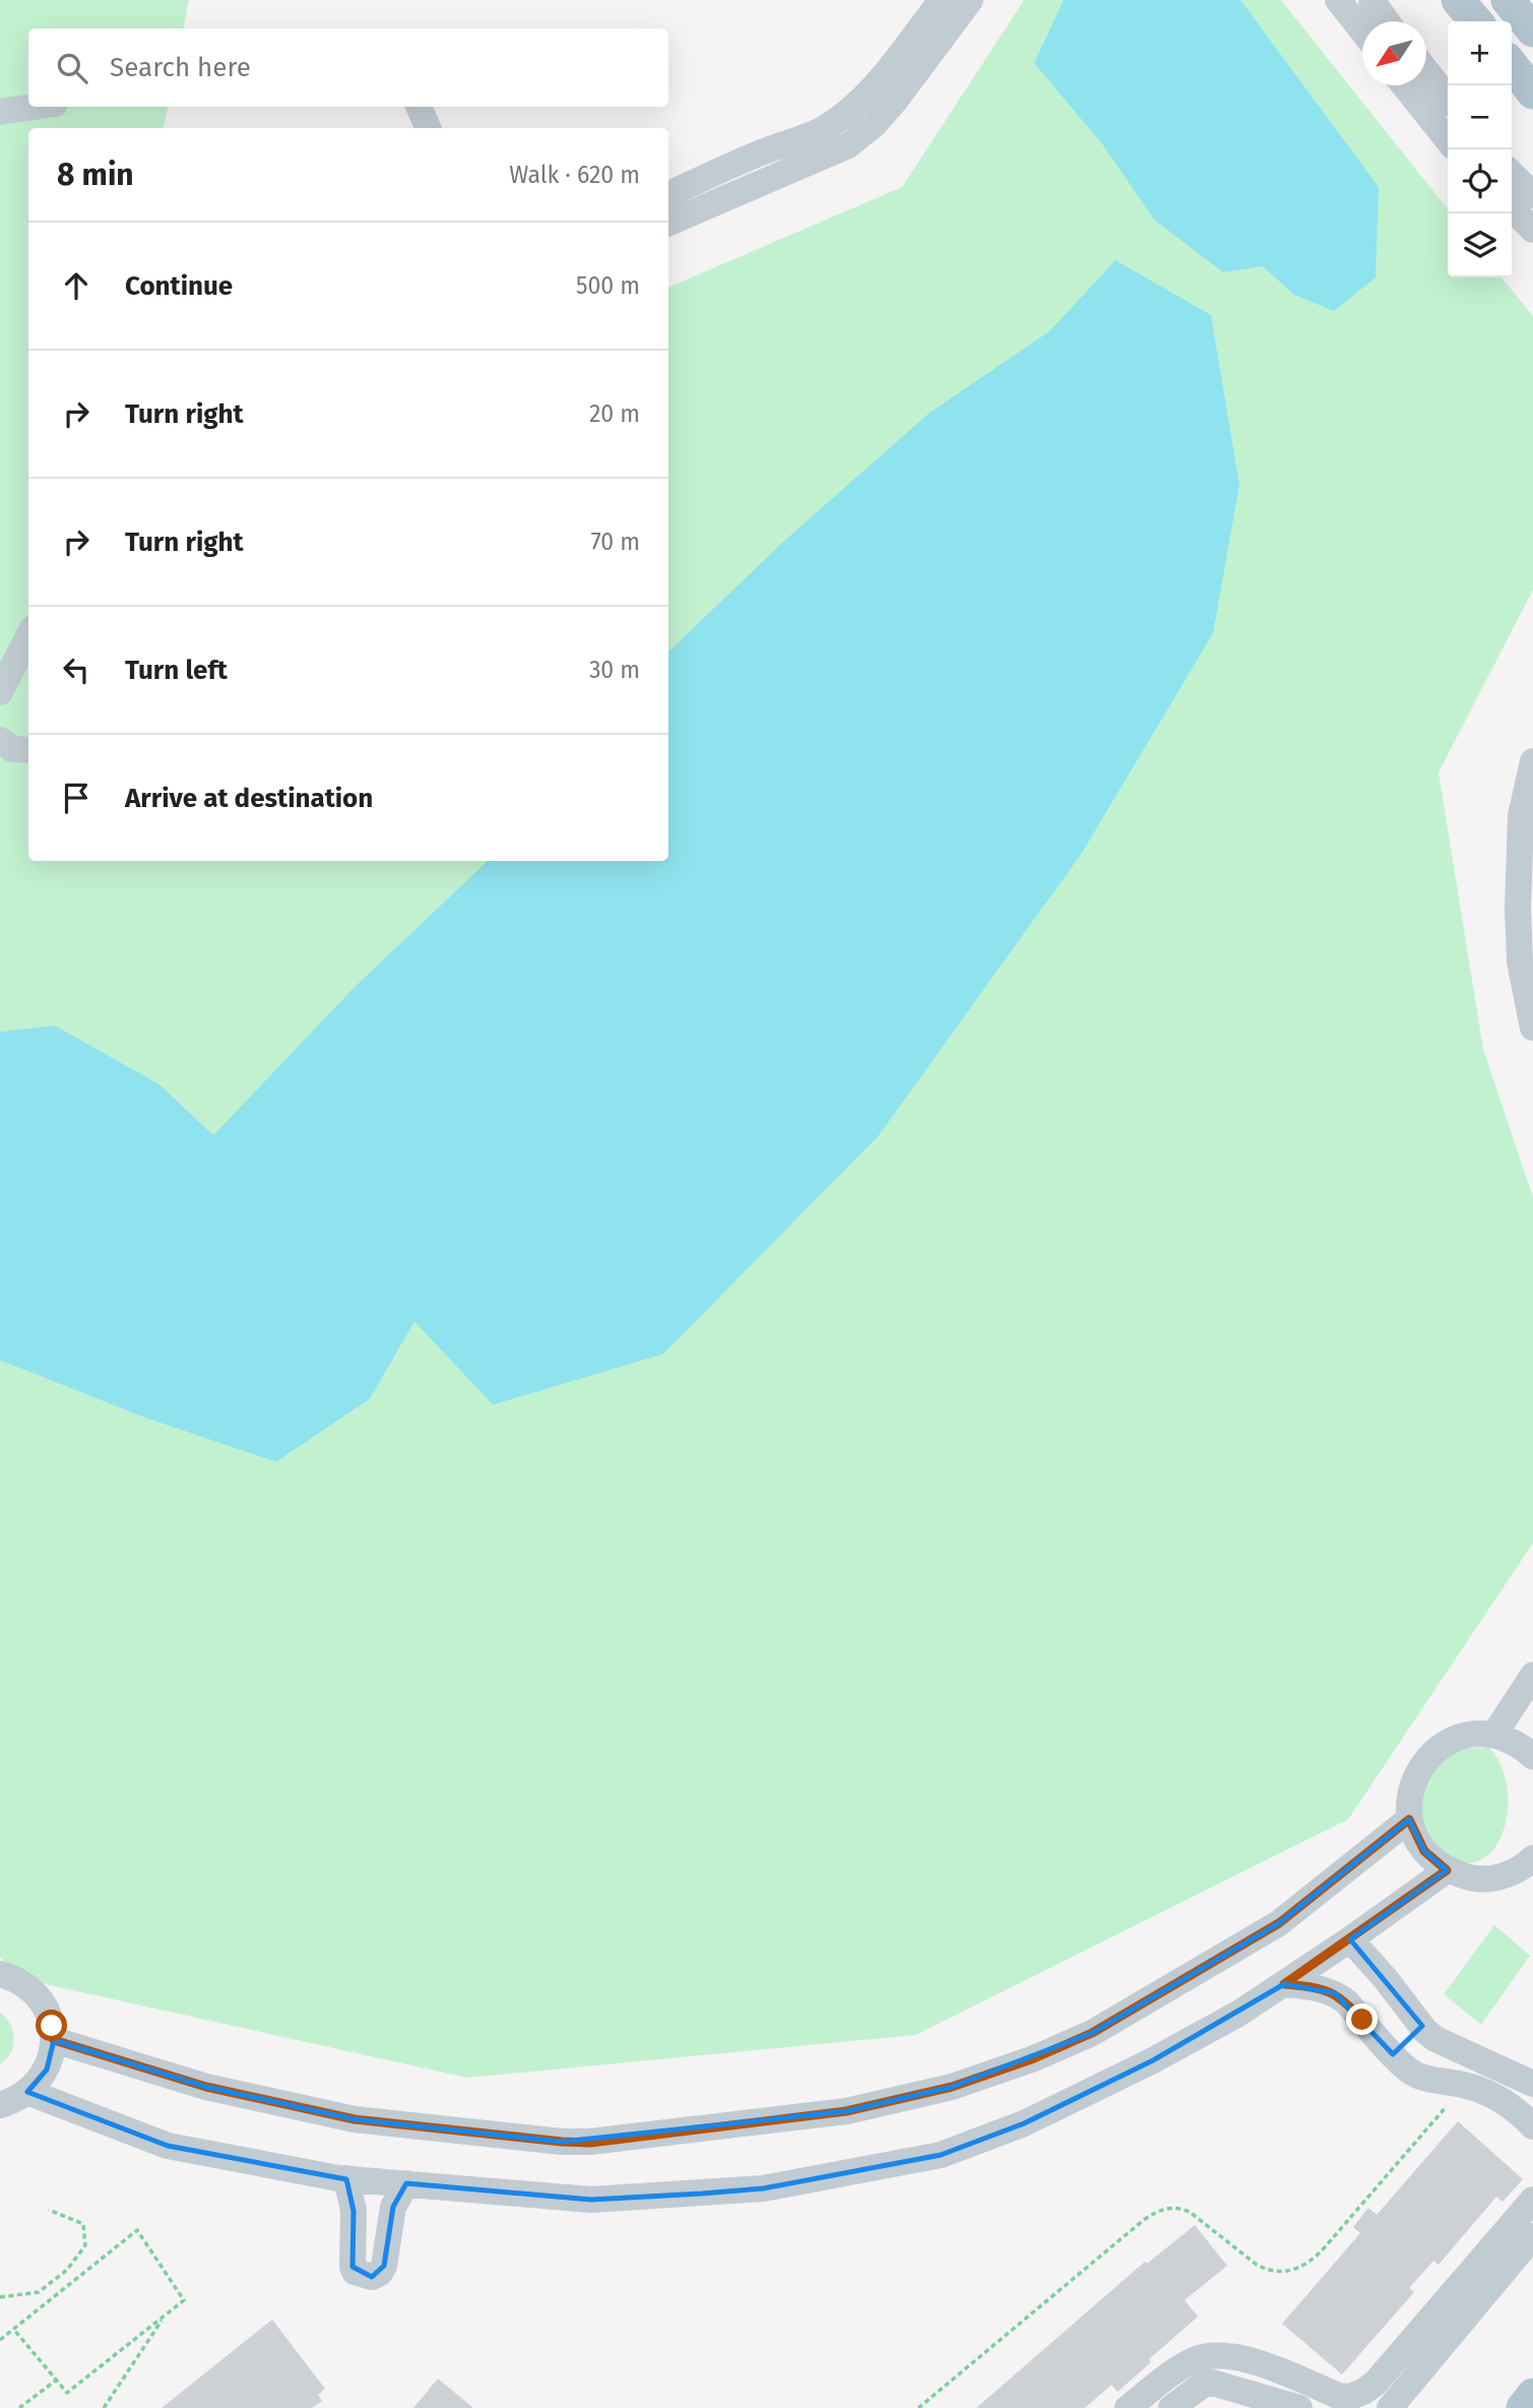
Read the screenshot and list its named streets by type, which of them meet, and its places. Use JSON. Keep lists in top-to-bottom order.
{
  "north": "bottom left",
  "page": {
    "map_buttons": ["+", "−"],
    "search": "Search here",
    "heading": ["8 min", "Walk · 620 m"],
    "list": [
      ["Continue", "500 m"],
      ["Turn right", "20 m"],
      ["Turn right", "70 m"],
      ["Turn left", "30 m"],
      "Arrive at destination"
    ]
  }
}
